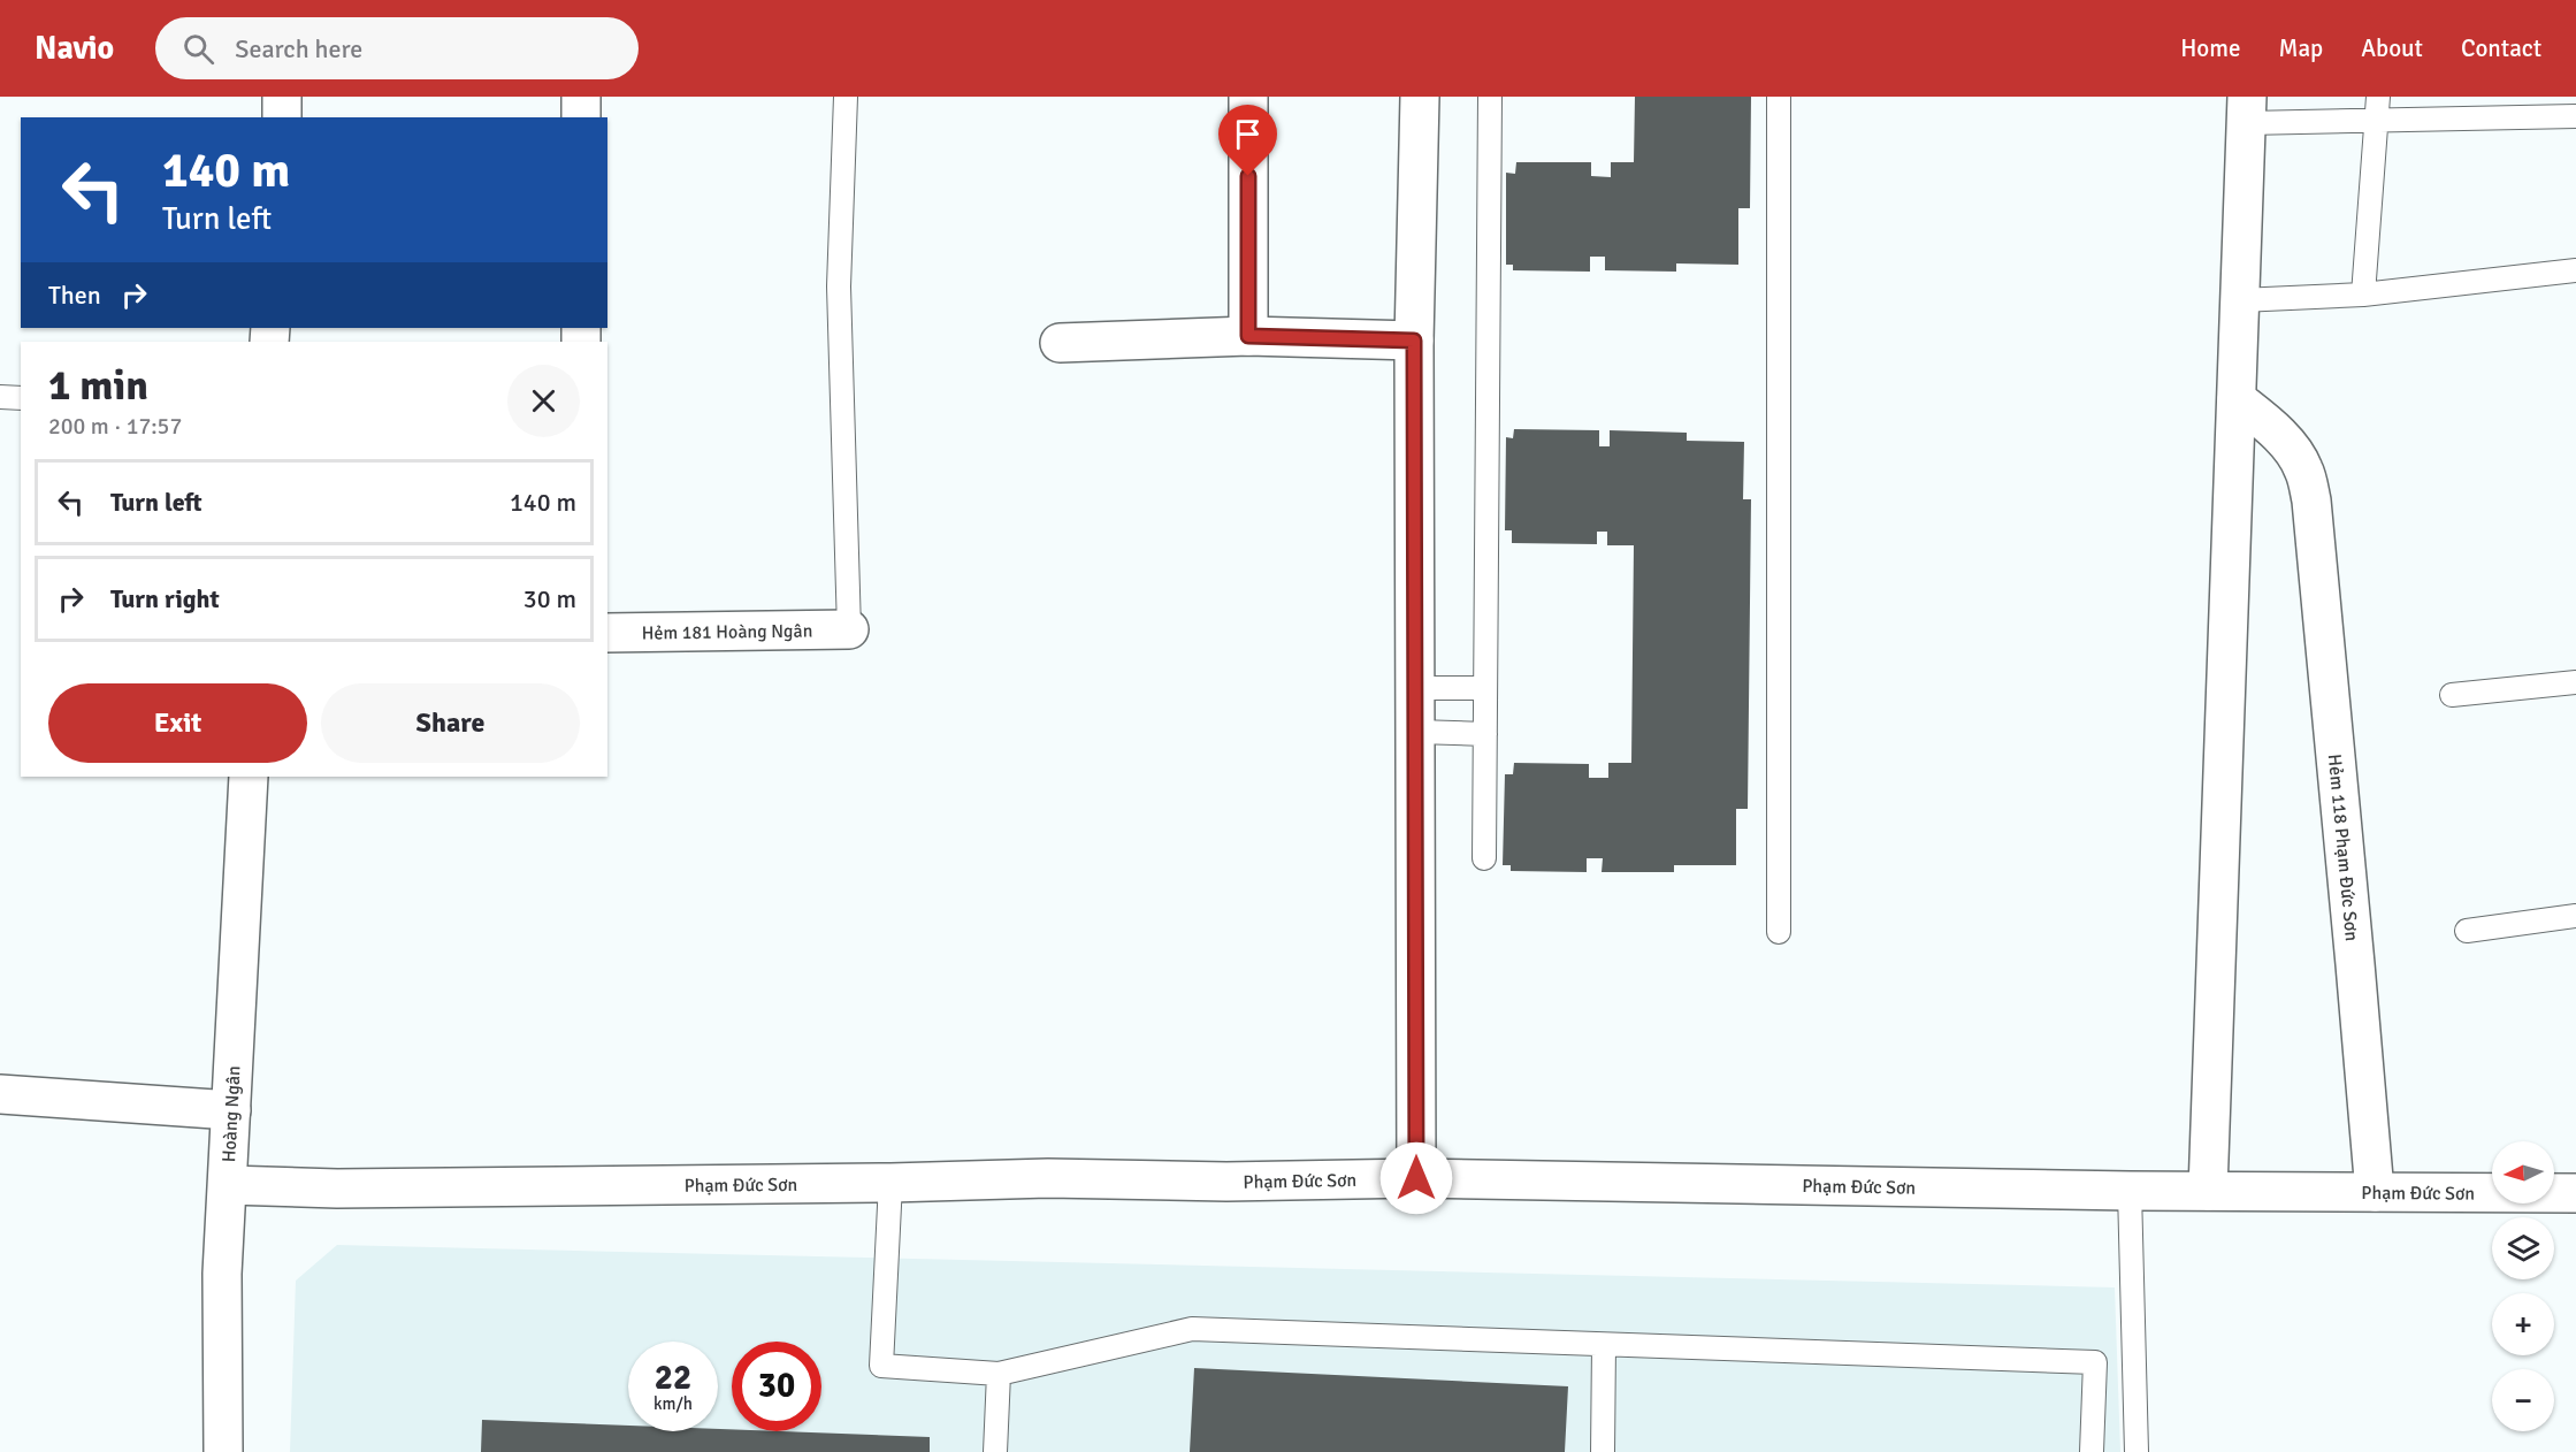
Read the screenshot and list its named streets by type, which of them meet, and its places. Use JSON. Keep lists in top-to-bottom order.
{
  "streets": {
    "street": [
      "Hẻm 181 Hoàng Ngân",
      "Hẻm 118 Phạm Đức Sơn",
      "Hoàng Ngân",
      "Phạm Đức Sơn"
    ]
  },
  "crossings": [
    ["Hẻm 118 Phạm Đức Sơn", "Phạm Đức Sơn"],
    ["Hoàng Ngân", "Phạm Đức Sơn"]
  ],
  "north": "left",
  "page": {
    "header": "Navio",
    "search": "Search here",
    "nav": [
      "Home",
      "Map",
      "About",
      "Contact"
    ],
    "turn": ["140 m", "Turn left"],
    "then": "Then",
    "heading": ["1 min", "200 m · 17:57"],
    "list": [
      {
        "name": "Turn left",
        "value": "140 m"
      },
      {
        "name": "Turn right",
        "value": "30 m"
      }
    ],
    "buttons": ["Exit", "Share"],
    "map_buttons": ["+", "−"],
    "speed": "22 km/h",
    "limit": "30"
  }
}
